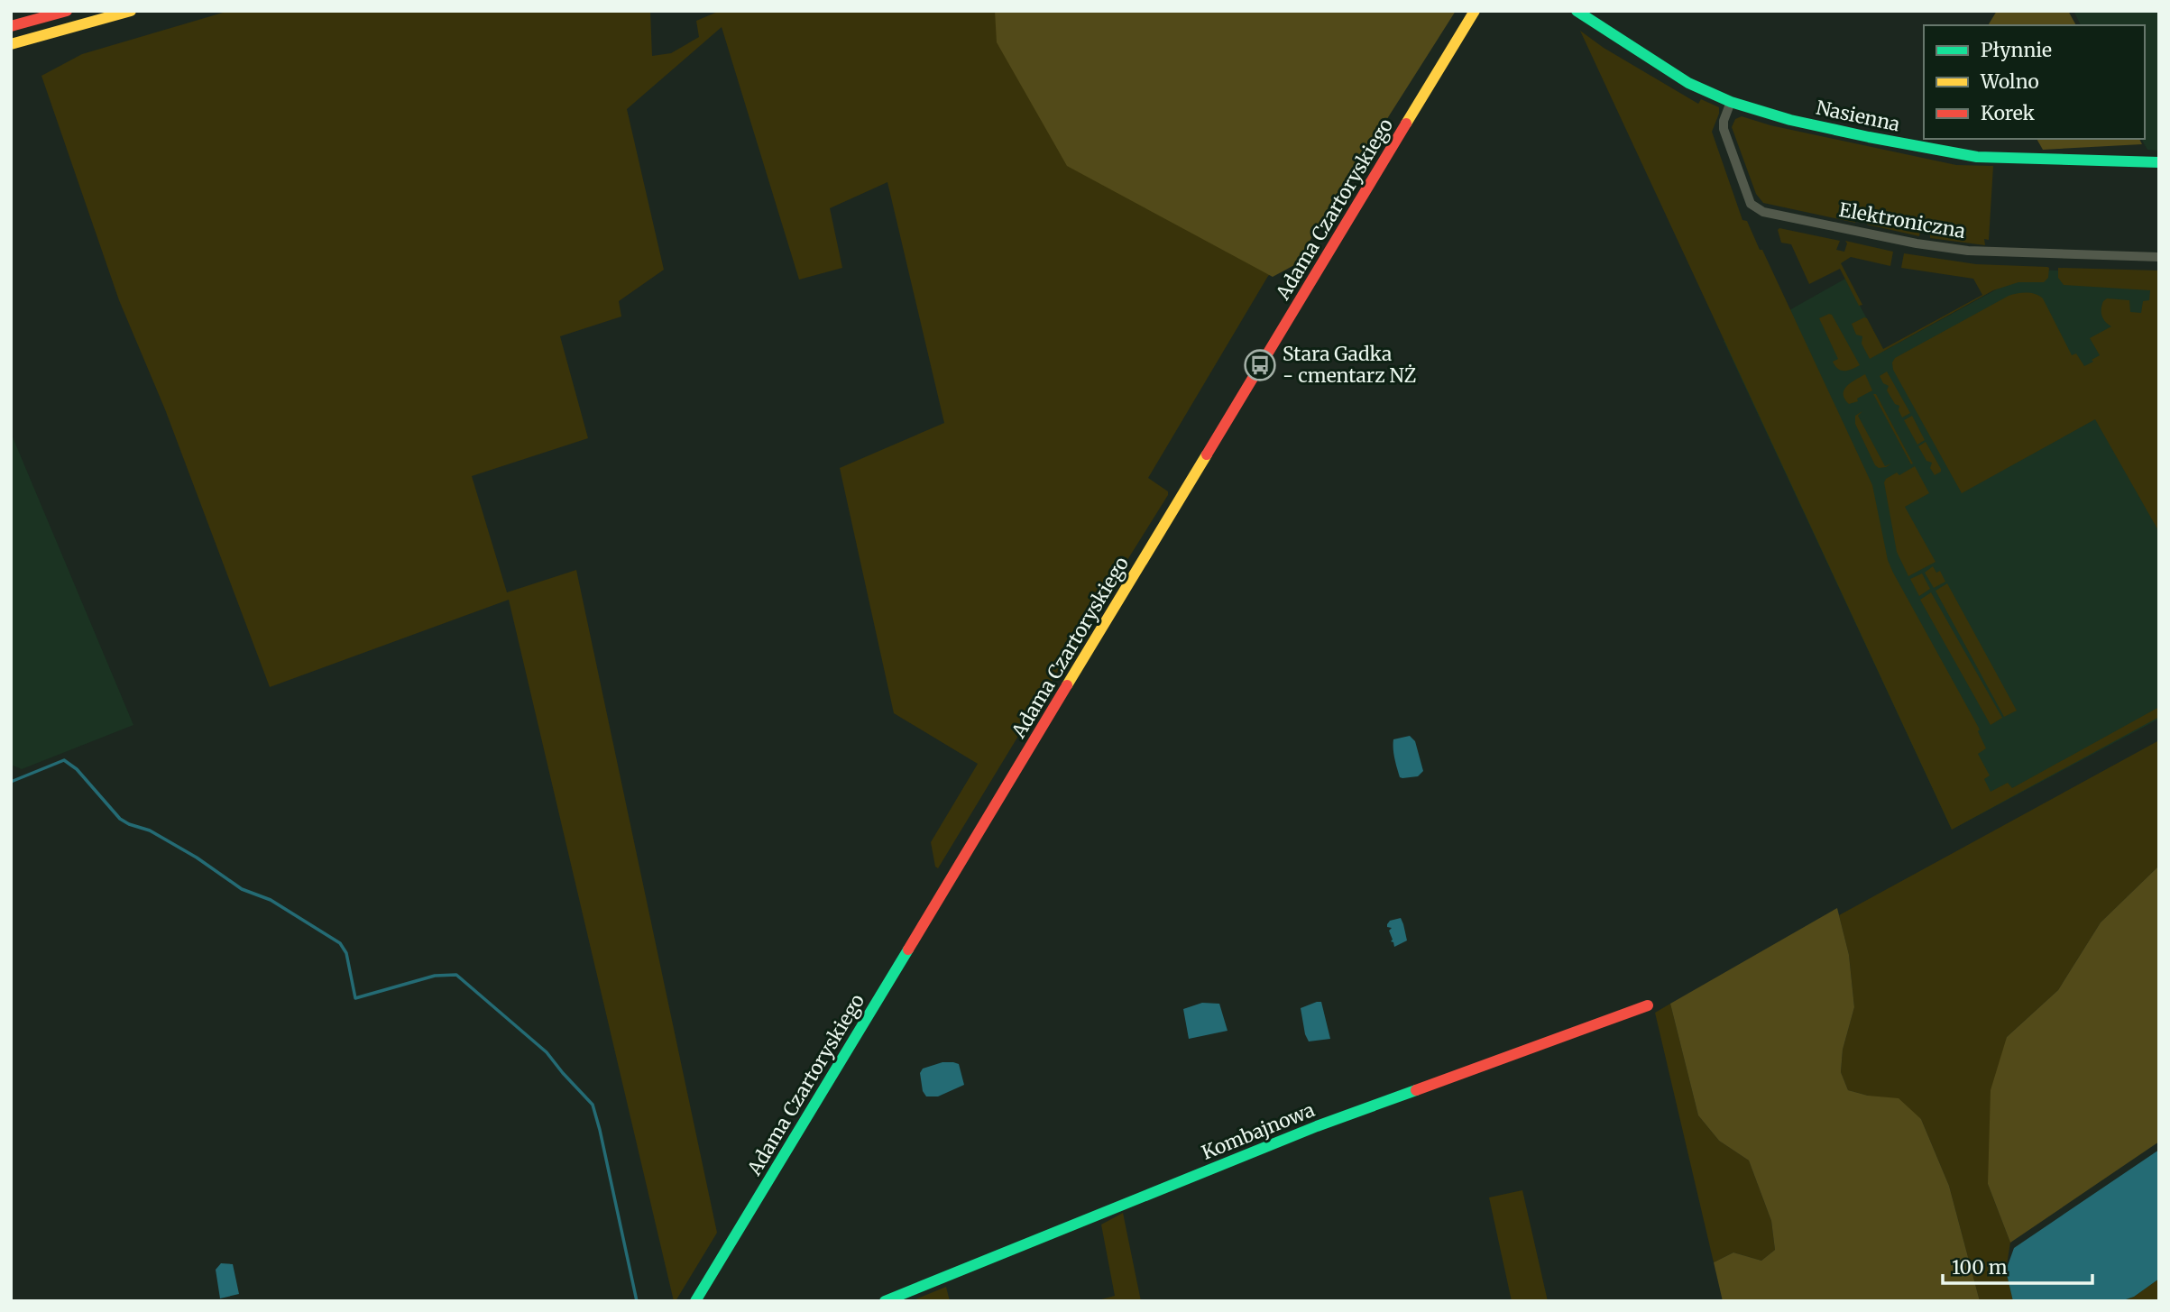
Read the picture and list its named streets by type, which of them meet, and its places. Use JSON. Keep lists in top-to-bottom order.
{
  "streets": {
    "street": [
      "Nasienna",
      "Adama Czartoryskiego",
      "Elektroniczna",
      "Kombajnowa"
    ]
  },
  "crossings": [
    ["Nasienna", "Elektroniczna"]
  ],
  "places": {
    "bus stop": ["Stara Gadka - cmentarz NŻ"]
  },
  "legend": ["Płynnie", "Wolno", "Korek"],
  "scale_bar": "100 m"
}
